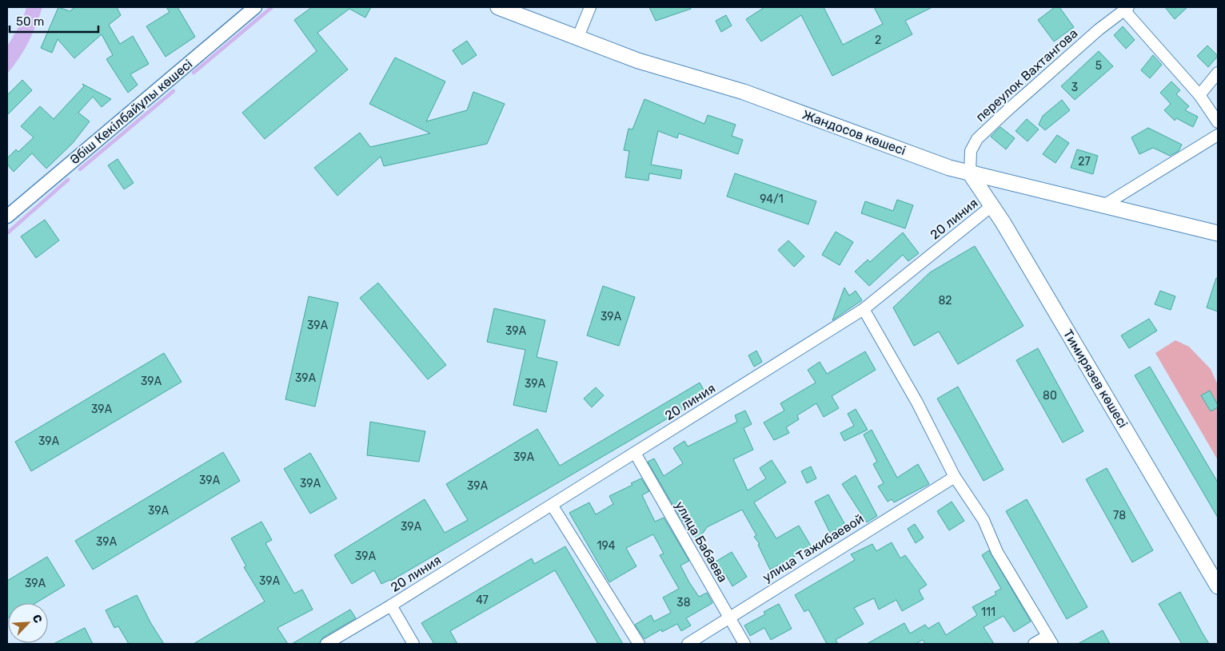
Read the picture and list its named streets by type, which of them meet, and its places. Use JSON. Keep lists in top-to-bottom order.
{
  "streets": {
    "main road": ["Жандосов көшесі", "Тимирязев көшесі"],
    "street": [
      "переулок Вахтангова",
      "Әбіш Кекілбайұлы көшесі",
      "20 линия",
      "улица Бабаева",
      "улица Тажибаевой"
    ]
  },
  "crossings": [
    ["переулок Вахтангова", "Жандосов көшесі"],
    ["переулок Вахтангова", "Тимирязев көшесі"],
    ["Жандосов көшесі", "Тимирязев көшесі"],
    ["20 линия", "Тимирязев көшесі"],
    ["20 линия", "улица Бабаева"],
    ["улица Бабаева", "улица Тажибаевой"]
  ],
  "house_numbers": [
    "2",
    "5",
    "3",
    "27",
    "94/1",
    "82",
    "39А",
    "39А",
    "39А",
    "39А",
    "39А",
    "39А",
    "80",
    "39А",
    "39А",
    "39А",
    "39А",
    "39А",
    "39А",
    "39А",
    "78",
    "39А",
    "39А",
    "194",
    "39А",
    "39А",
    "39А",
    "47",
    "38",
    "111"
  ],
  "scale_bar": "50 m",
  "north": "top right"
}
